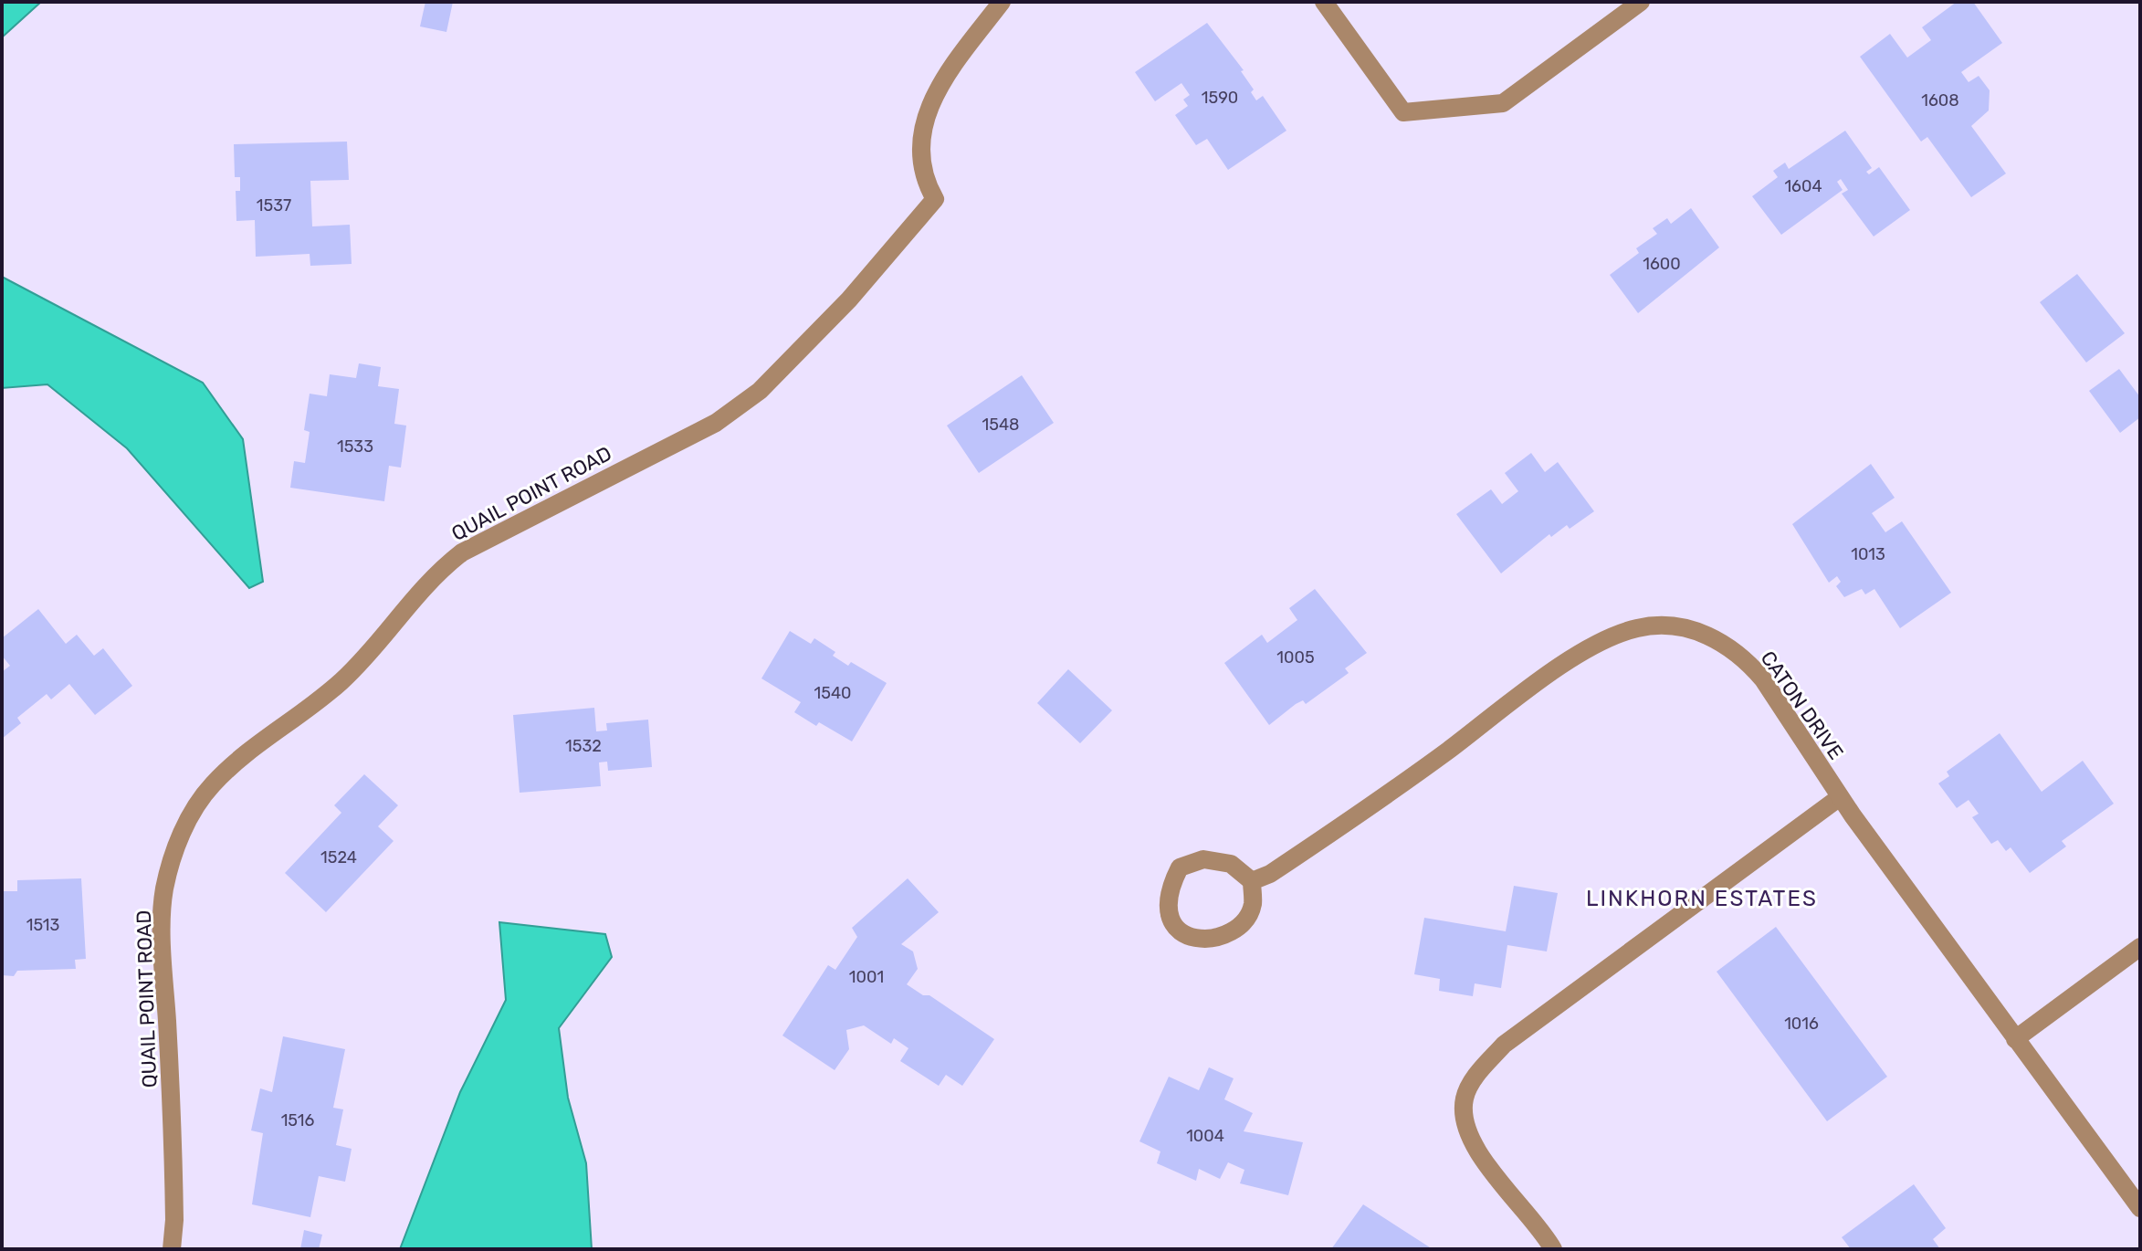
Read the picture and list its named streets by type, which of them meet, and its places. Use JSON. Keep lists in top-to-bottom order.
{
  "streets": {
    "street": ["QUAIL POINT ROAD", "CATON DRIVE"]
  },
  "districts": ["LINKHORN ESTATES"],
  "house_numbers": [
    "1590",
    "1608",
    "1604",
    "1537",
    "1600",
    "1548",
    "1533",
    "1013",
    "1005",
    "1540",
    "1532",
    "1524",
    "1513",
    "1001",
    "1016",
    "1516",
    "1004"
  ]
}
